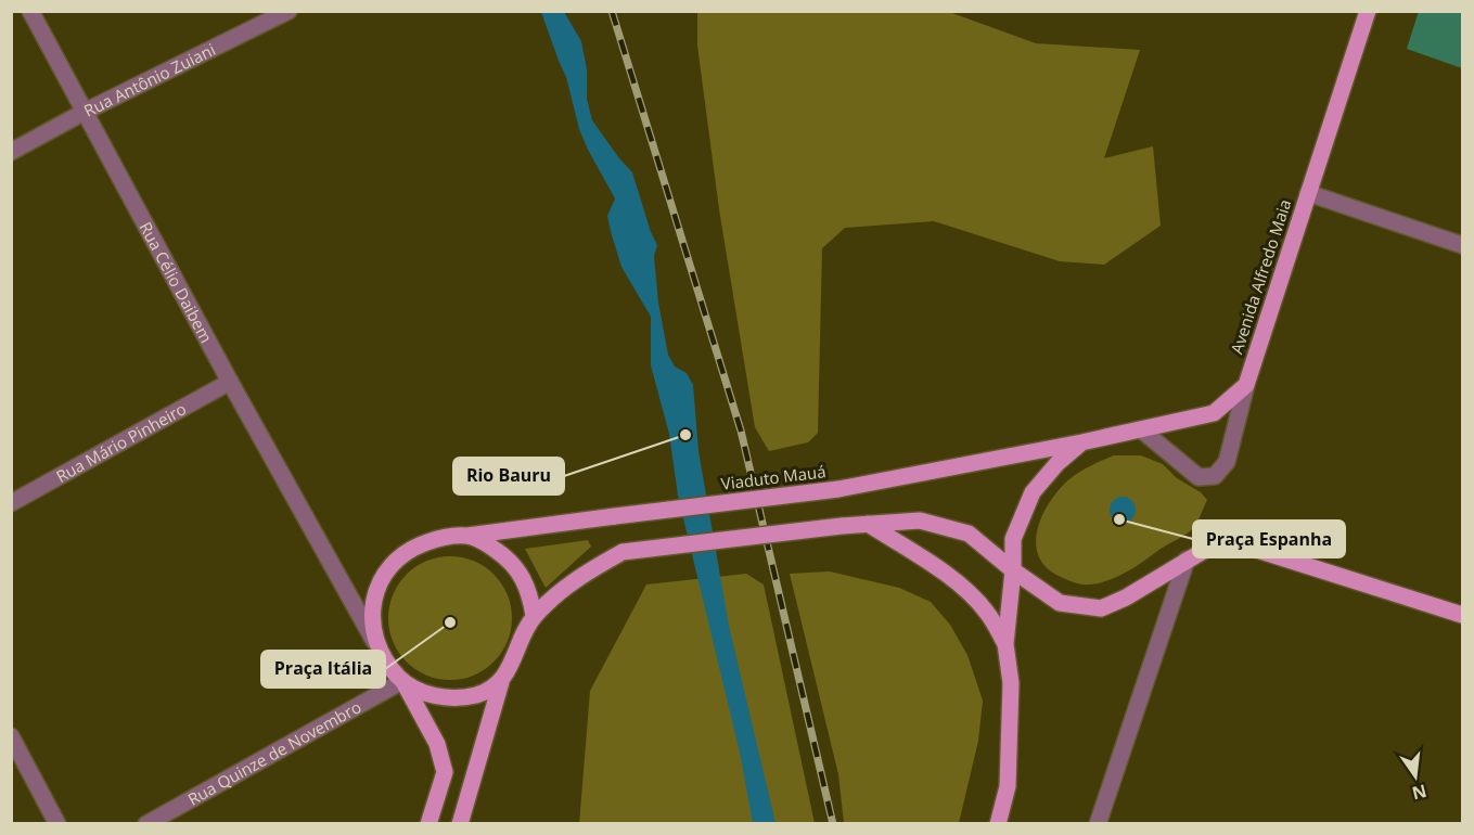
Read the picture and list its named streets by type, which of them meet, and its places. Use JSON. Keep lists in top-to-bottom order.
{
  "streets": {
    "main road": ["Avenida Alfredo Maia", "Viaduto Mauá"],
    "street": [
      "Rua Antônio Zuiani",
      "Rua Célio Daibem",
      "Rua Mário Pinheiro",
      "Rua Quinze de Novembro"
    ]
  },
  "crossings": [
    ["Rua Antônio Zuiani", "Rua Célio Daibem"],
    ["Rua Célio Daibem", "Rua Mário Pinheiro"],
    ["Rua Célio Daibem", "Viaduto Mauá"],
    ["Rua Célio Daibem", "Rua Quinze de Novembro"],
    ["Viaduto Mauá", "Rua Quinze de Novembro"]
  ],
  "places": ["Rio Bauru", "Praça Espanha", "Praça Itália"],
  "north": "bottom"
}
